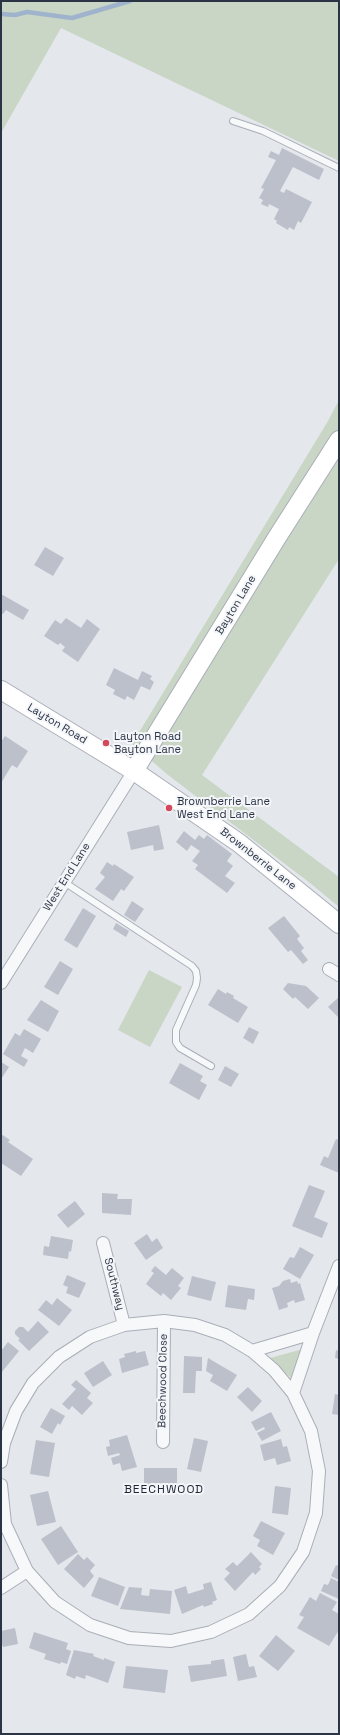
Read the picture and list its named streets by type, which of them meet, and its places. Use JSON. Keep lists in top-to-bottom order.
{
  "streets": {
    "street": [
      "Bayton Lane",
      "Layton Road",
      "Brownberrie Lane",
      "West End Lane",
      "Southway",
      "Beechwood Close"
    ]
  },
  "crossings": [
    ["Bayton Lane", "Layton Road"],
    ["Bayton Lane", "Brownberrie Lane"],
    ["Bayton Lane", "West End Lane"],
    ["Layton Road", "Brownberrie Lane"],
    ["Layton Road", "West End Lane"],
    ["Brownberrie Lane", "West End Lane"],
    ["Southway", "Beechwood Close"]
  ],
  "districts": ["BEECHWOOD"],
  "places": ["Layton Road Bayton Lane", "Brownberrie Lane West End Lane"]
}
